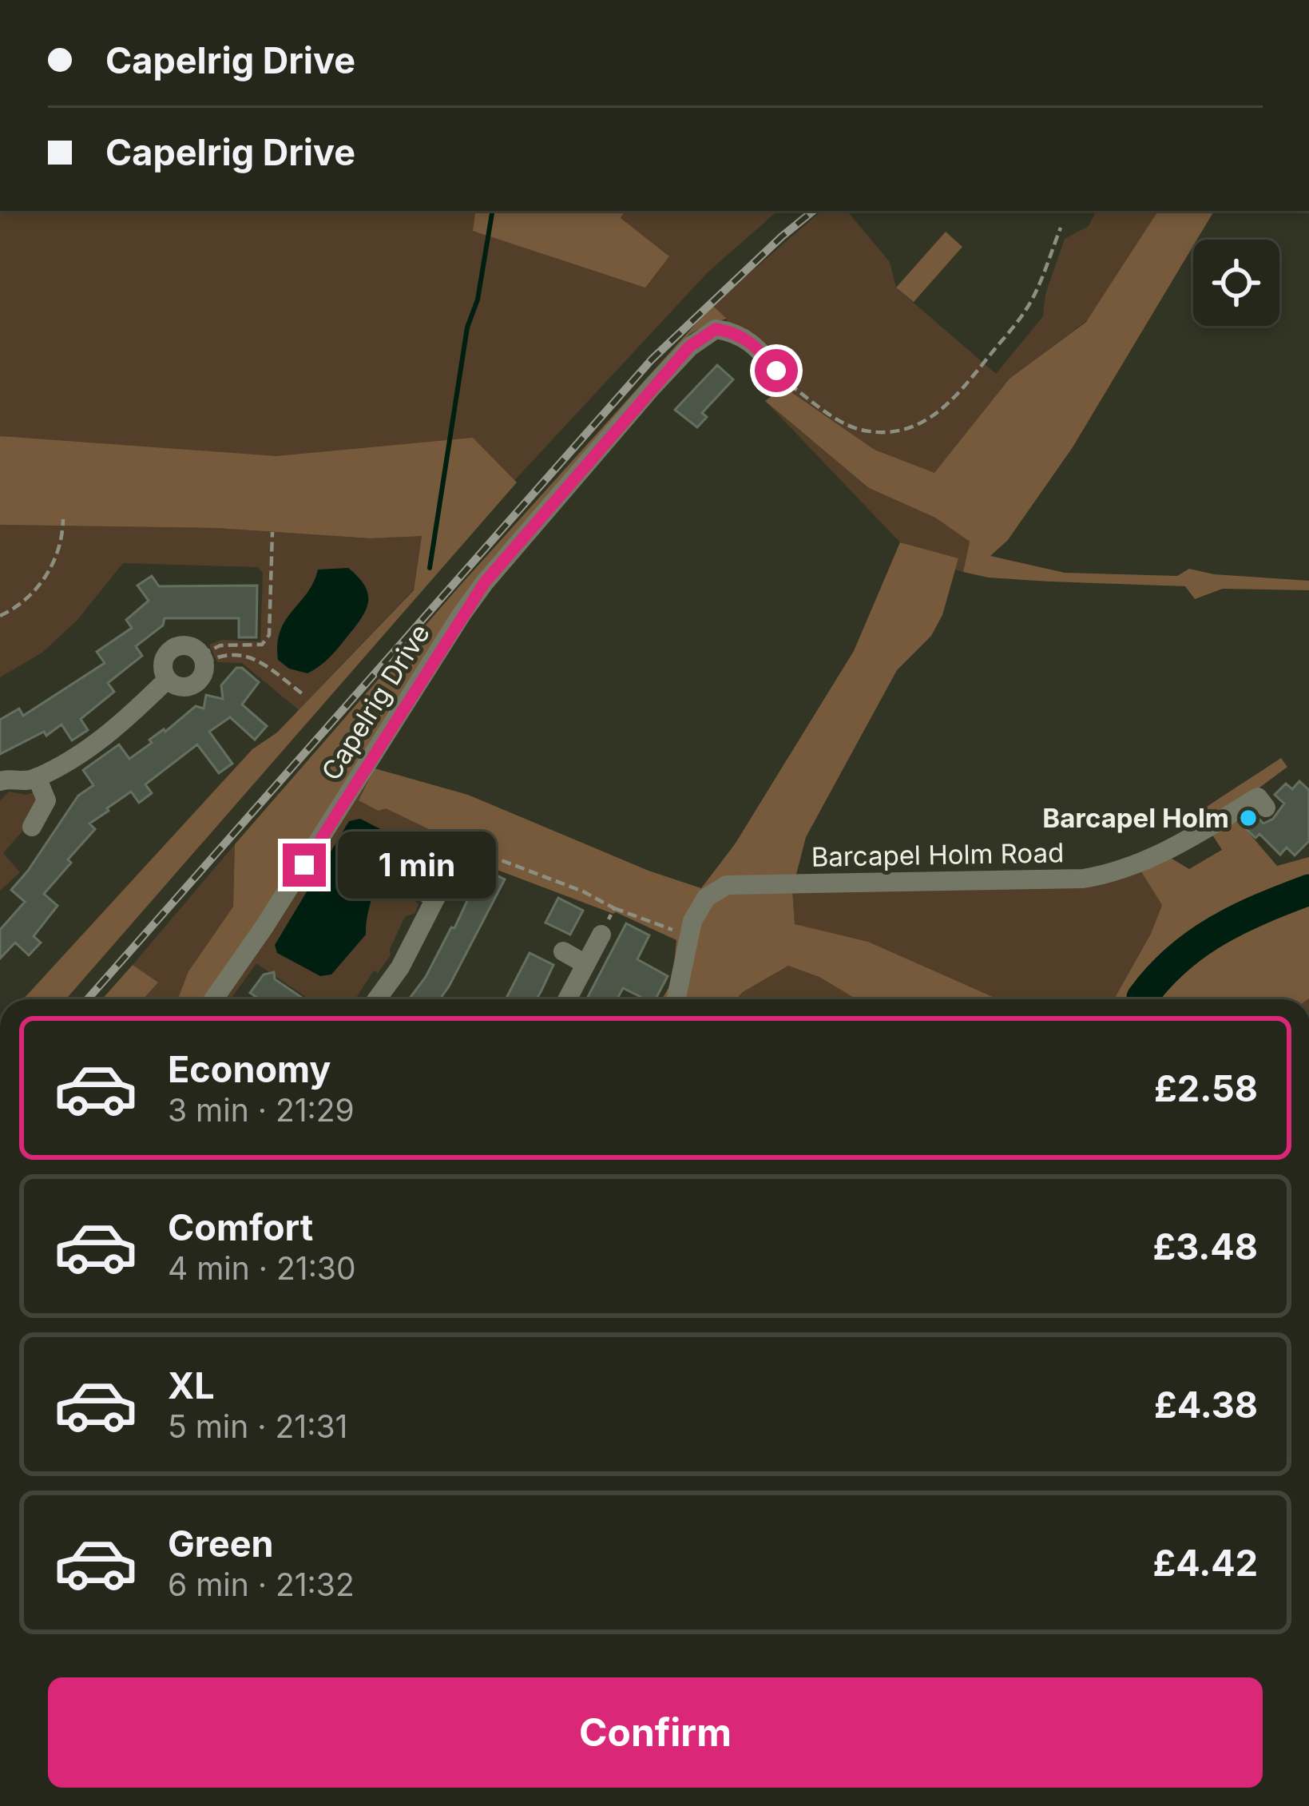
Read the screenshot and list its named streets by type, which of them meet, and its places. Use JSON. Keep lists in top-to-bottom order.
{
  "streets": {
    "street": ["Capelrig Drive", "Barcapel Holm Road"]
  },
  "places": ["Barcapel Holm"],
  "page": {
    "banner": ["Capelrig Drive", "Capelrig Drive"],
    "bubble": "1 min",
    "list": [
      {
        "name": "Economy",
        "note": "3 min · 21:29",
        "value": "£2.58"
      },
      {
        "name": "Comfort",
        "note": "4 min · 21:30",
        "value": "£3.48"
      },
      {
        "name": "XL",
        "note": "5 min · 21:31",
        "value": "£4.38"
      },
      {
        "name": "Green",
        "note": "6 min · 21:32",
        "value": "£4.42"
      }
    ],
    "buttons": "Confirm"
  }
}
